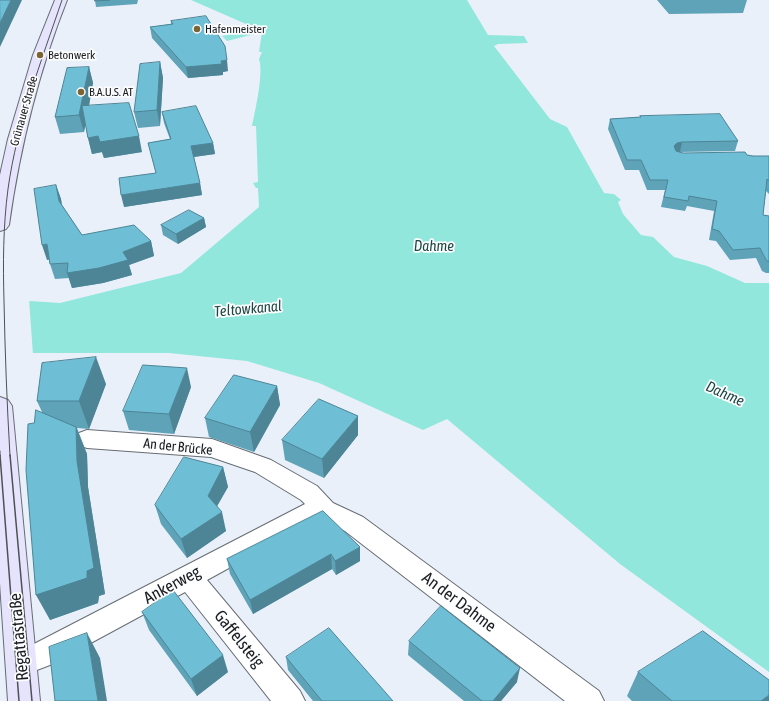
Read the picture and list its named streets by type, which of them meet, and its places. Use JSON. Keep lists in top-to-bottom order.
{
  "streets": {
    "main road": ["Grünauer Straße", "Regattastraße"],
    "street": [
      "An der Brücke",
      "Ankerweg",
      "An der Dahme",
      "Gaffelsteig"
    ]
  },
  "crossings": [
    ["An der Brücke", "Ankerweg"],
    ["An der Brücke", "An der Dahme"],
    ["Ankerweg", "An der Dahme"],
    ["Ankerweg", "Regattastraße"],
    ["Ankerweg", "Gaffelsteig"]
  ],
  "water": ["Dahme", "Teltowkanal"],
  "places": ["Hafenmeister", "Betonwerk", "B.A.U.S. AT"]
}
